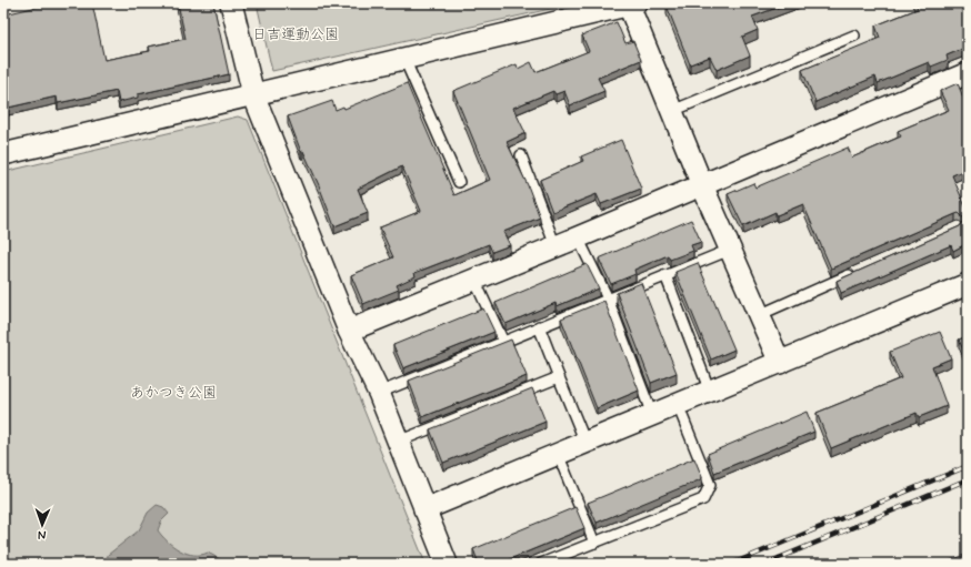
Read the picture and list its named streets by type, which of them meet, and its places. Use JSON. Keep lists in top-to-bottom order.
{
  "parks": ["日吉運動公園", "あかつき公園"],
  "north": "bottom"
}
